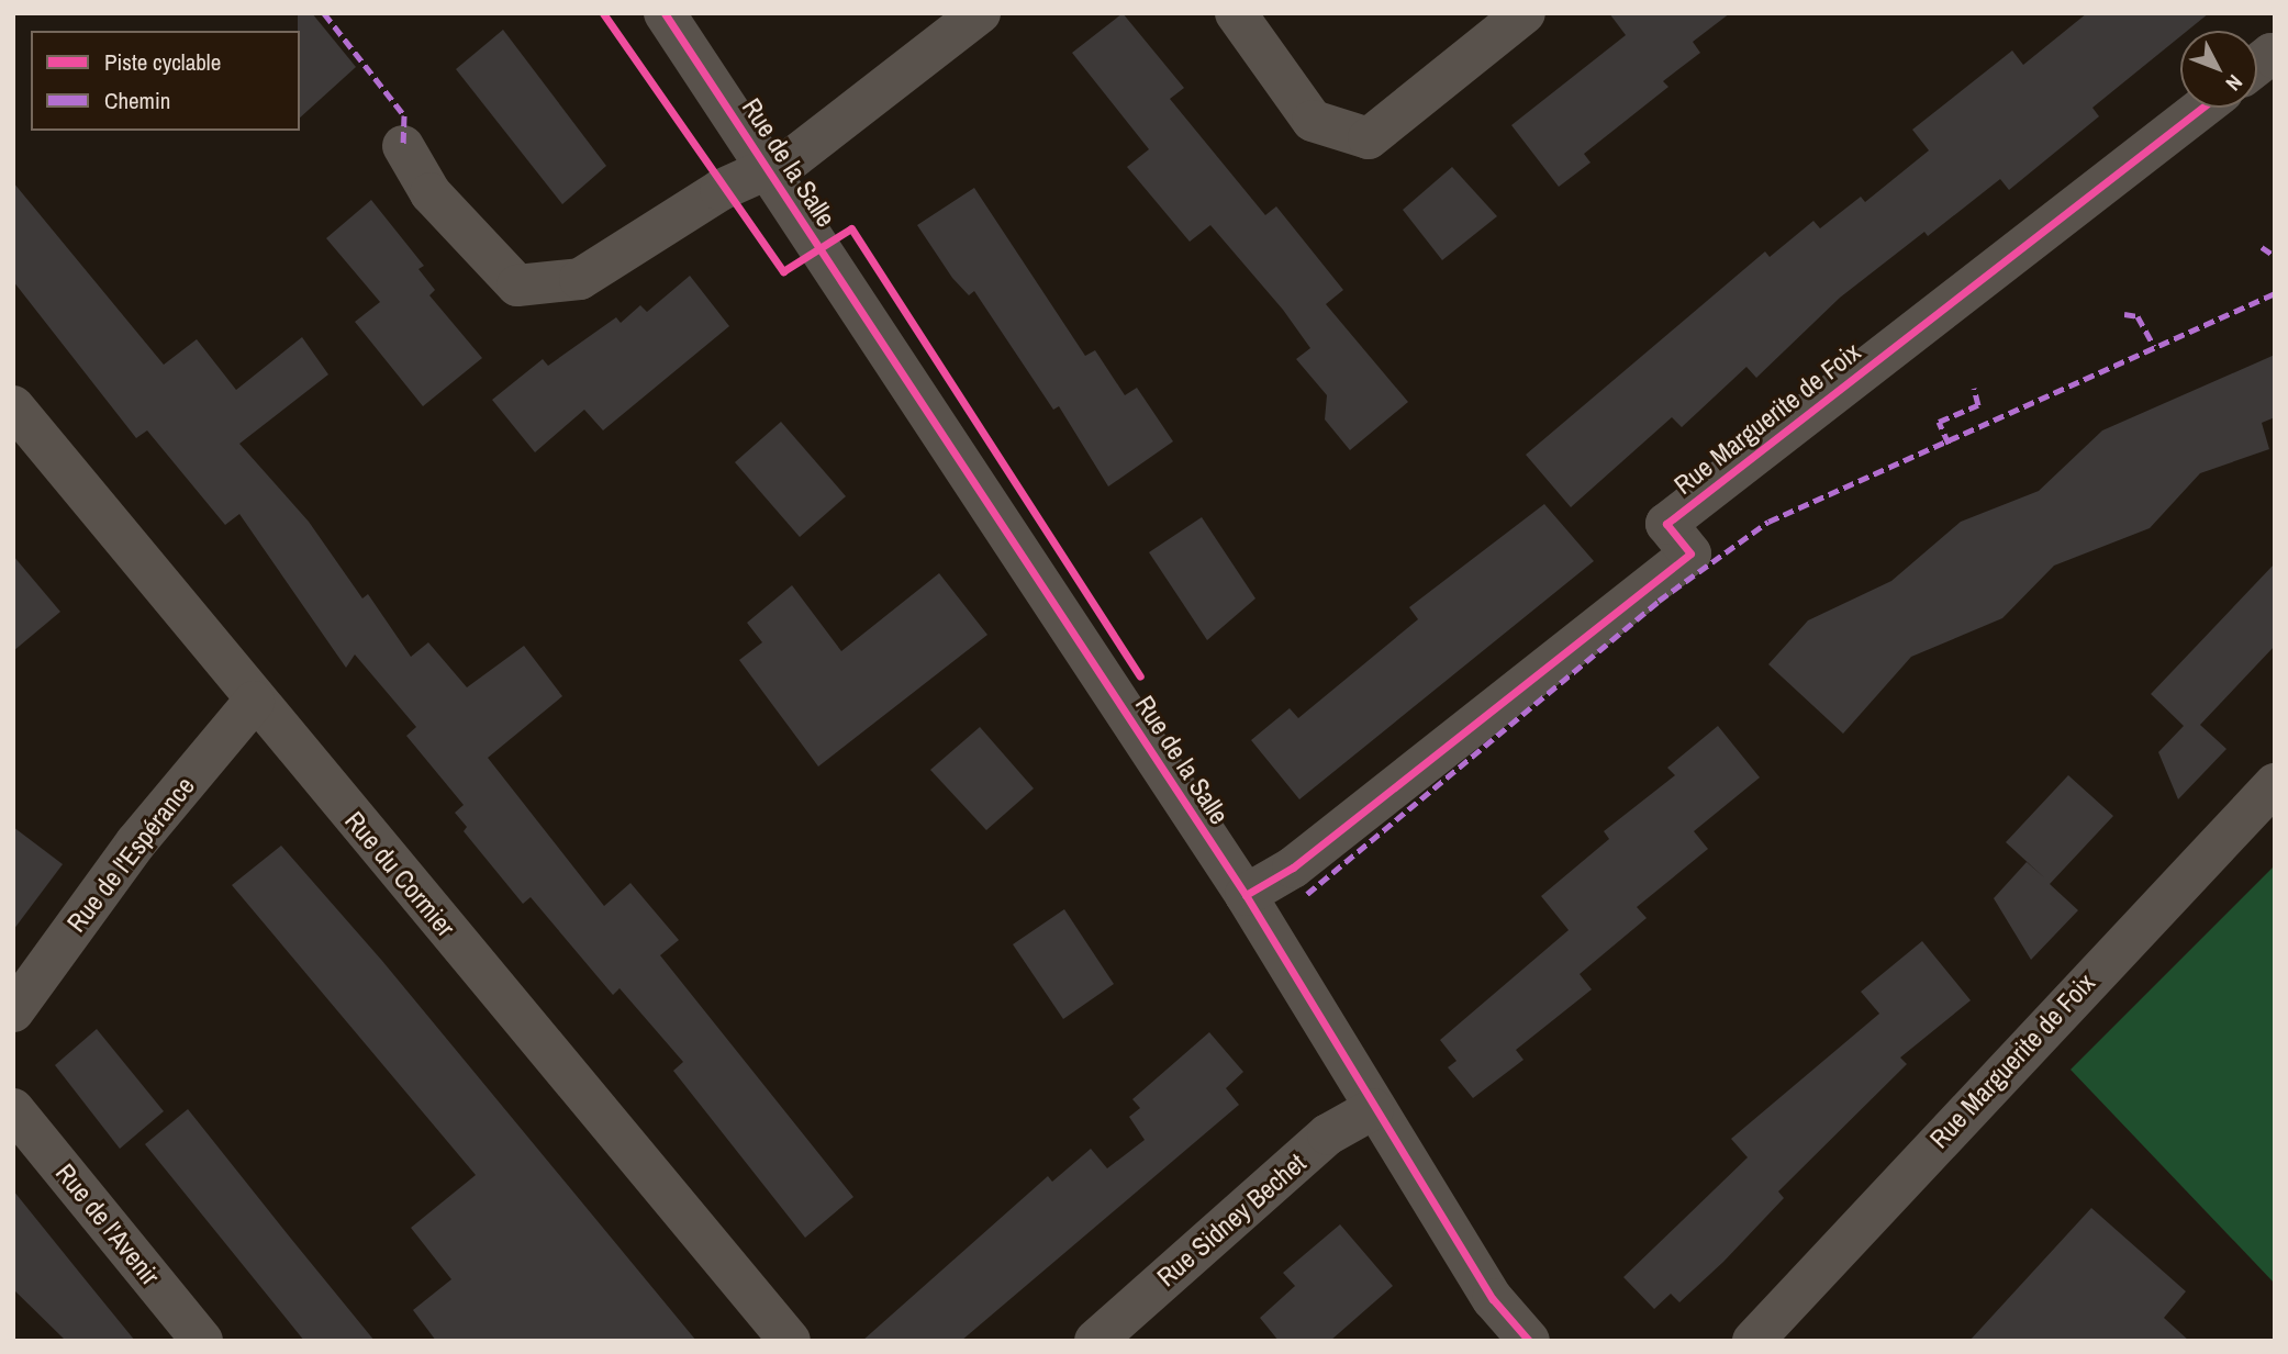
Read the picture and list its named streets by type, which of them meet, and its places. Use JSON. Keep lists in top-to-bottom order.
{
  "streets": {
    "street": [
      "Rue de la Salle",
      "Rue Marguerite de Foix",
      "Rue de l'Espérance",
      "Rue du Cormier",
      "Rue Sidney Bechet",
      "Rue de l'Avenir"
    ]
  },
  "crossings": [
    ["Rue de la Salle", "Rue Marguerite de Foix"],
    ["Rue de la Salle", "Rue Sidney Bechet"],
    ["Rue de l'Espérance", "Rue du Cormier"]
  ],
  "legend": ["Piste cyclable", "Chemin"],
  "north": "bottom right"
}
